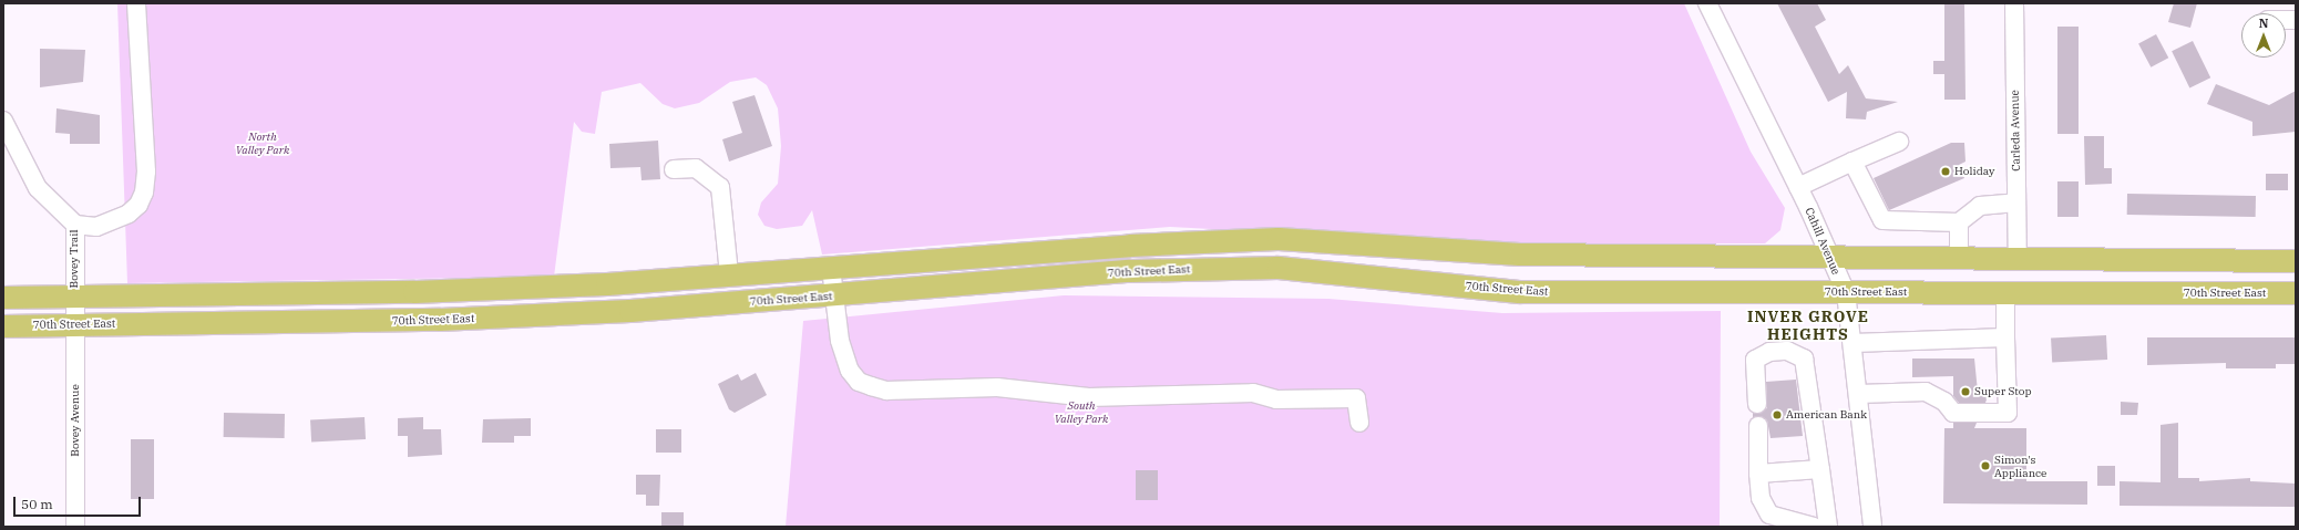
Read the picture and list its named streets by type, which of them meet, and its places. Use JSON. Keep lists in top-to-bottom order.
{
  "streets": {
    "main road": ["70th Street East"],
    "street": [
      "Carleda Avenue",
      "Cahill Avenue",
      "Bovey Trail",
      "Bovey Avenue"
    ]
  },
  "crossings": [
    ["Carleda Avenue", "70th Street East"],
    ["Cahill Avenue", "70th Street East"],
    ["Bovey Trail", "70th Street East"],
    ["Bovey Trail", "Bovey Avenue"],
    ["70th Street East", "Bovey Avenue"]
  ],
  "districts": ["INVER GROVE HEIGHTS"],
  "parks": ["North Valley Park", "South Valley Park"],
  "places": [
    "Holiday",
    "Super Stop",
    "American Bank",
    "Simon's Appliance"
  ],
  "scale_bar": "50 m",
  "north": "top"
}
